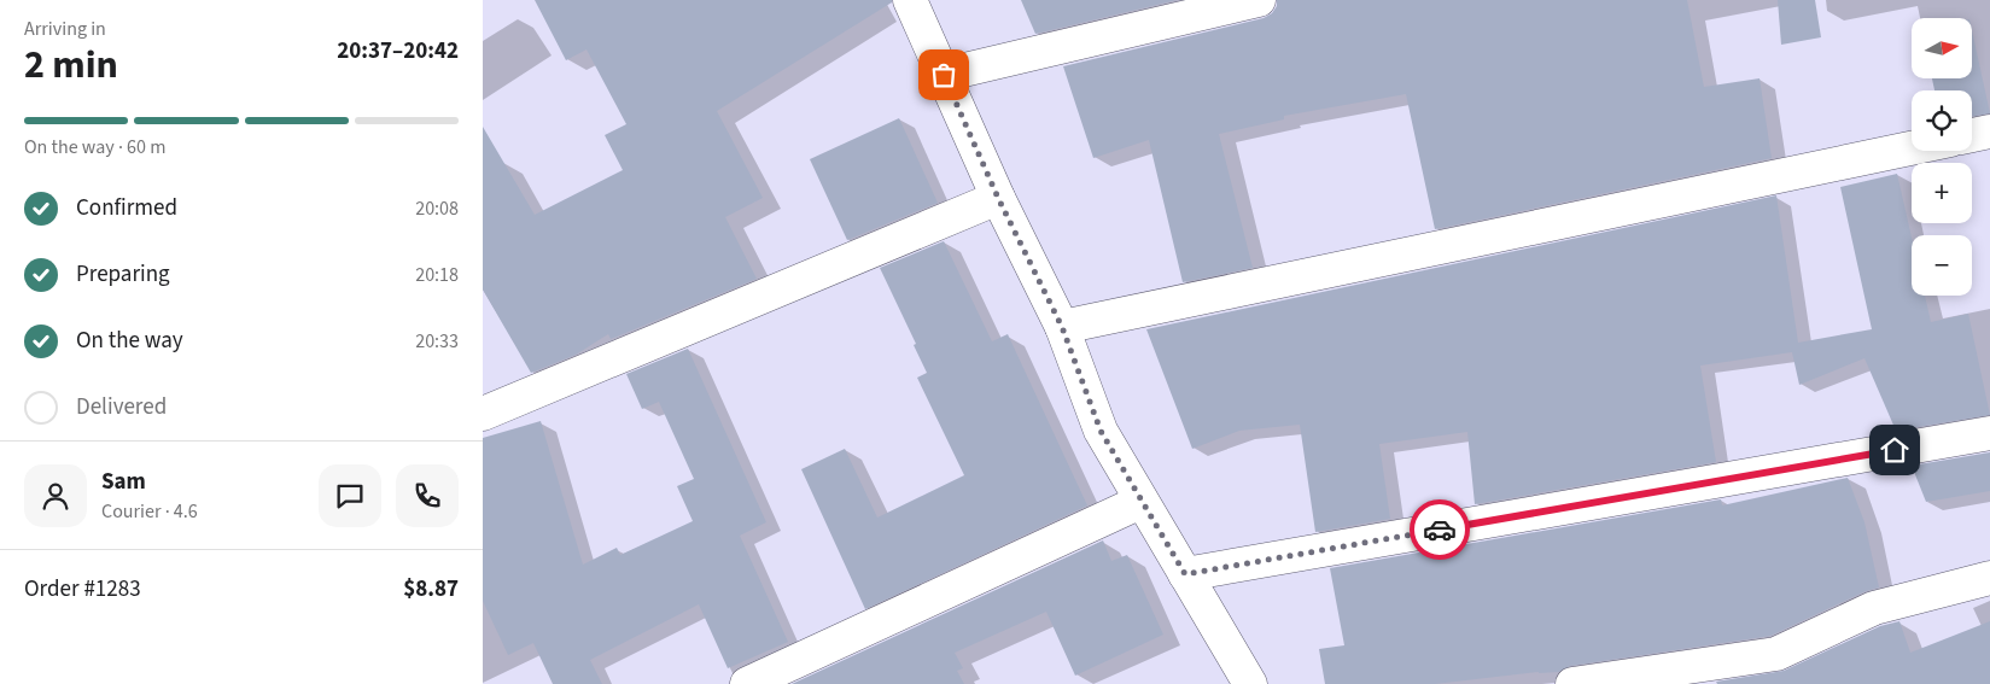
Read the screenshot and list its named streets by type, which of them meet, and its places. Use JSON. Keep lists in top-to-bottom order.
{
  "north": "right",
  "page": {
    "heading": ["2 min", "Arriving in", "20:37–20:42"],
    "panel": [
      "Sam",
      "Courier · 4.6",
      "Order #1283",
      "$8.87"
    ],
    "map_buttons": ["+", "−"],
    "bar": "On the way · 60 m",
    "list": [
      ["Confirmed", "20:08"],
      ["Preparing", "20:18"],
      ["On the way", "20:33"],
      "Delivered"
    ]
  }
}
